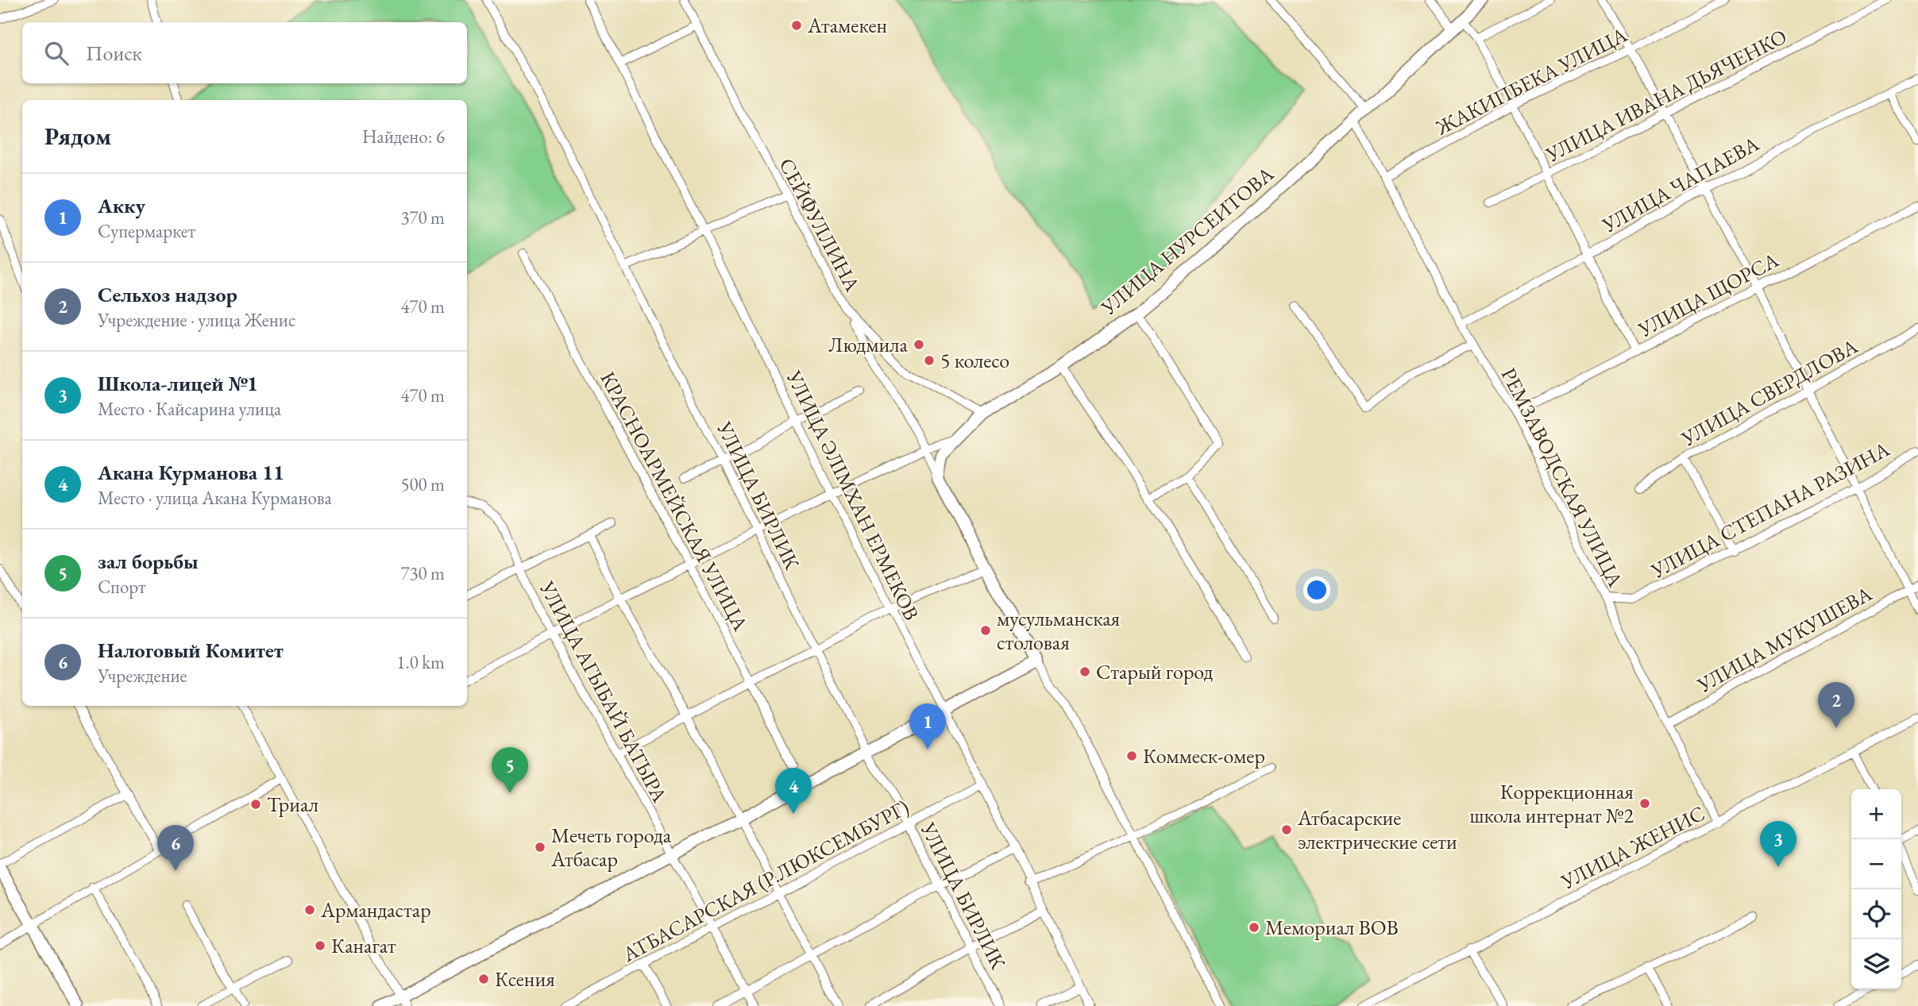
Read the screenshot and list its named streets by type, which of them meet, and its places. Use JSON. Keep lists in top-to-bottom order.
{
  "streets": {
    "main road": ["УЛИЦА НУРСЕИТОВА"],
    "street": [
      "ЖАКИПБЕКА УЛИЦА",
      "УЛИЦА ИВАНА ДЬЯЧЕНКО",
      "УЛИЦА ЧАПАЕВА",
      "СЕЙФУЛЛИНА",
      "УЛИЦА ЩОРСА",
      "УЛИЦА СВЕРДЛОВА",
      "РЕМЗАВОДСКАЯ УЛИЦА",
      "УЛИЦА БИРЛИК",
      "УЛИЦА ӘЛІМХАН ЕРМЕКОВ",
      "КРАСНОАРМЕЙСКАЯ УЛИЦА",
      "УЛИЦА СТЕПАНА РАЗИНА",
      "УЛИЦА МУКУШЕВА",
      "УЛИЦА АГЫБАЙ БАТЫРА",
      "УЛИЦА ЖЕНИС",
      "АТБАСАРСКАЯ (Р.ЛЮКСЕМБУРГ)"
    ]
  },
  "crossings": [
    ["ЖАКИПБЕКА УЛИЦА", "РЕМЗАВОДСКАЯ УЛИЦА"],
    ["УЛИЦА ЧАПАЕВА", "РЕМЗАВОДСКАЯ УЛИЦА"],
    ["СЕЙФУЛЛИНА", "УЛИЦА НУРСЕИТОВА"],
    ["УЛИЦА НУРСЕИТОВА", "РЕМЗАВОДСКАЯ УЛИЦА"],
    ["УЛИЦА ЩОРСА", "РЕМЗАВОДСКАЯ УЛИЦА"],
    ["РЕМЗАВОДСКАЯ УЛИЦА", "УЛИЦА СТЕПАНА РАЗИНА"],
    ["РЕМЗАВОДСКАЯ УЛИЦА", "УЛИЦА МУКУШЕВА"],
    ["РЕМЗАВОДСКАЯ УЛИЦА", "УЛИЦА ЖЕНИС"],
    ["УЛИЦА БИРЛИК", "АТБАСАРСКАЯ (Р.ЛЮКСЕМБУРГ)"],
    ["УЛИЦА ӘЛІМХАН ЕРМЕКОВ", "АТБАСАРСКАЯ (Р.ЛЮКСЕМБУРГ)"],
    ["УЛИЦА АГЫБАЙ БАТЫРА", "АТБАСАРСКАЯ (Р.ЛЮКСЕМБУРГ)"]
  ],
  "places": [
    "Атамекен",
    "Людмила",
    "5 колесо",
    "мусульманская столовая",
    "Старый город",
    "Коммеск-омер",
    "Коррекционная школа интернат №2",
    "Триал",
    "Атбасарские электрические сети",
    "Мечеть города Атбасар",
    "Армандастар",
    "Мемориал ВОВ",
    "Канагат",
    "Ксения"
  ],
  "page": {
    "search": "Поиск",
    "heading": ["Рядом", "Найдено: 6"],
    "list": [
      {
        "mark": "1",
        "name": "Акку",
        "note": "Супермаркет",
        "value": "370 m"
      },
      {
        "mark": "2",
        "name": "Сельхоз надзор",
        "note": "Учреждение · улица Женис",
        "value": "470 m"
      },
      {
        "mark": "3",
        "name": "Школа-лицей №1",
        "note": "Место · Кайсарина улица",
        "value": "470 m"
      },
      {
        "mark": "4",
        "name": "Акана Курманова 11",
        "note": "Место · улица Акана Курманова",
        "value": "500 m"
      },
      {
        "mark": "5",
        "name": "зал борьбы",
        "note": "Спорт",
        "value": "730 m"
      },
      {
        "mark": "6",
        "name": "Налоговый Комитет",
        "note": "Учреждение",
        "value": "1.0 km"
      }
    ],
    "pins": [
      "2",
      "1",
      "5",
      "4",
      "3",
      "6"
    ],
    "map_buttons": ["+", "−"]
  }
}
